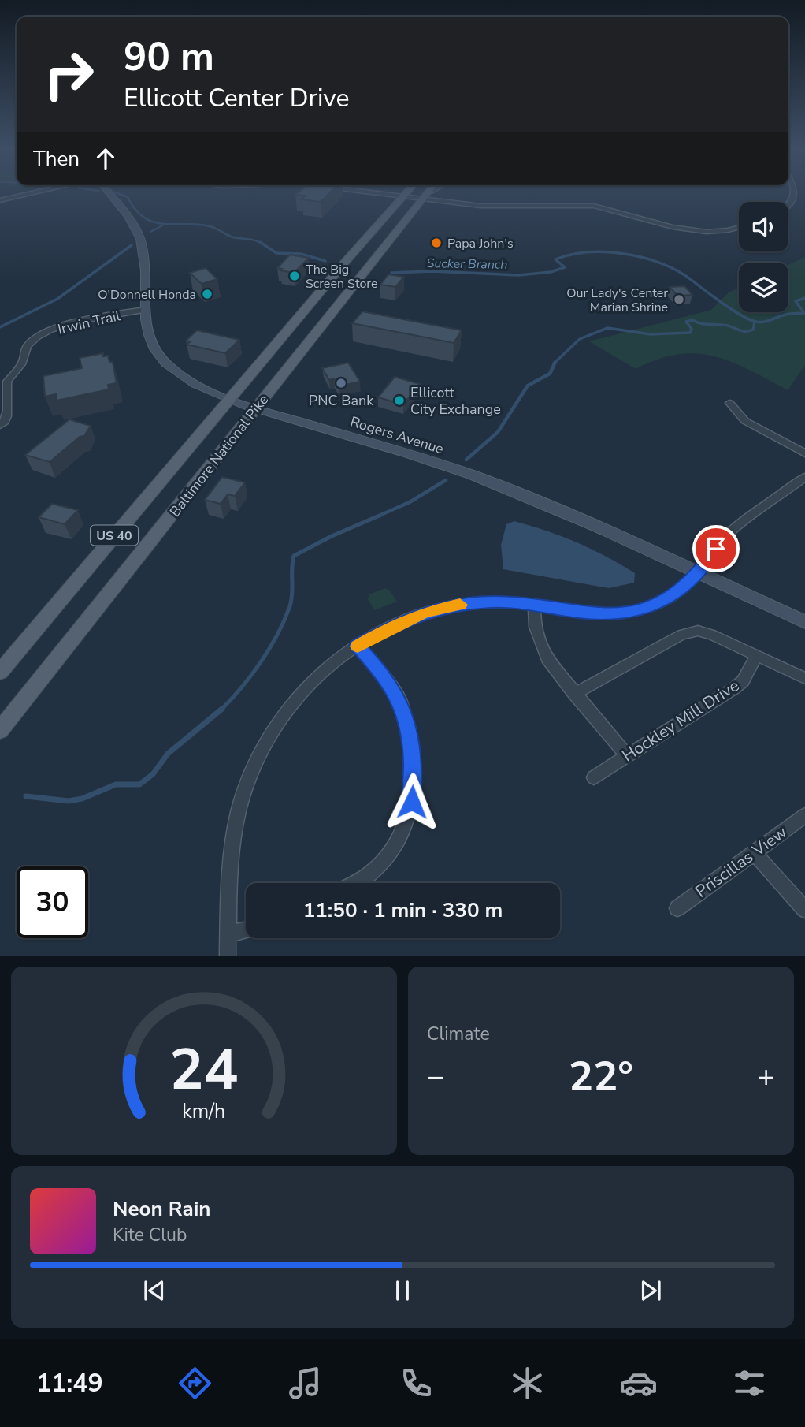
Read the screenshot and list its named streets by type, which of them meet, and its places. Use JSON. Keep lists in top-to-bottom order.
{
  "streets": {
    "main road": ["Rogers Avenue", "Baltimore National Pike", "US 40"],
    "street": ["Irwin Trail", "Hockley Mill Drive", "Priscillas View"]
  },
  "crossings": [
    ["Irwin Trail", "Rogers Avenue"],
    ["Rogers Avenue", "Baltimore National Pike"]
  ],
  "water": ["Sucker Branch"],
  "places": [
    "Papa John's",
    "The Big Screen Store",
    "O'Donnell Honda",
    "Our Lady's Center Marian Shrine",
    "PNC Bank",
    "Ellicott City Exchange"
  ],
  "page": {
    "turn": ["90 m", "Ellicott Center Drive"],
    "then": "Then",
    "limit": "30",
    "trip": "11:50 · 1 min · 330 m",
    "tile": "Climate",
    "heat": ["−", "22°", "+"],
    "song": ["Neon Rain", "Kite Club"],
    "tabs": "11:49",
    "gauge": ["24", "km/h"]
  }
}
